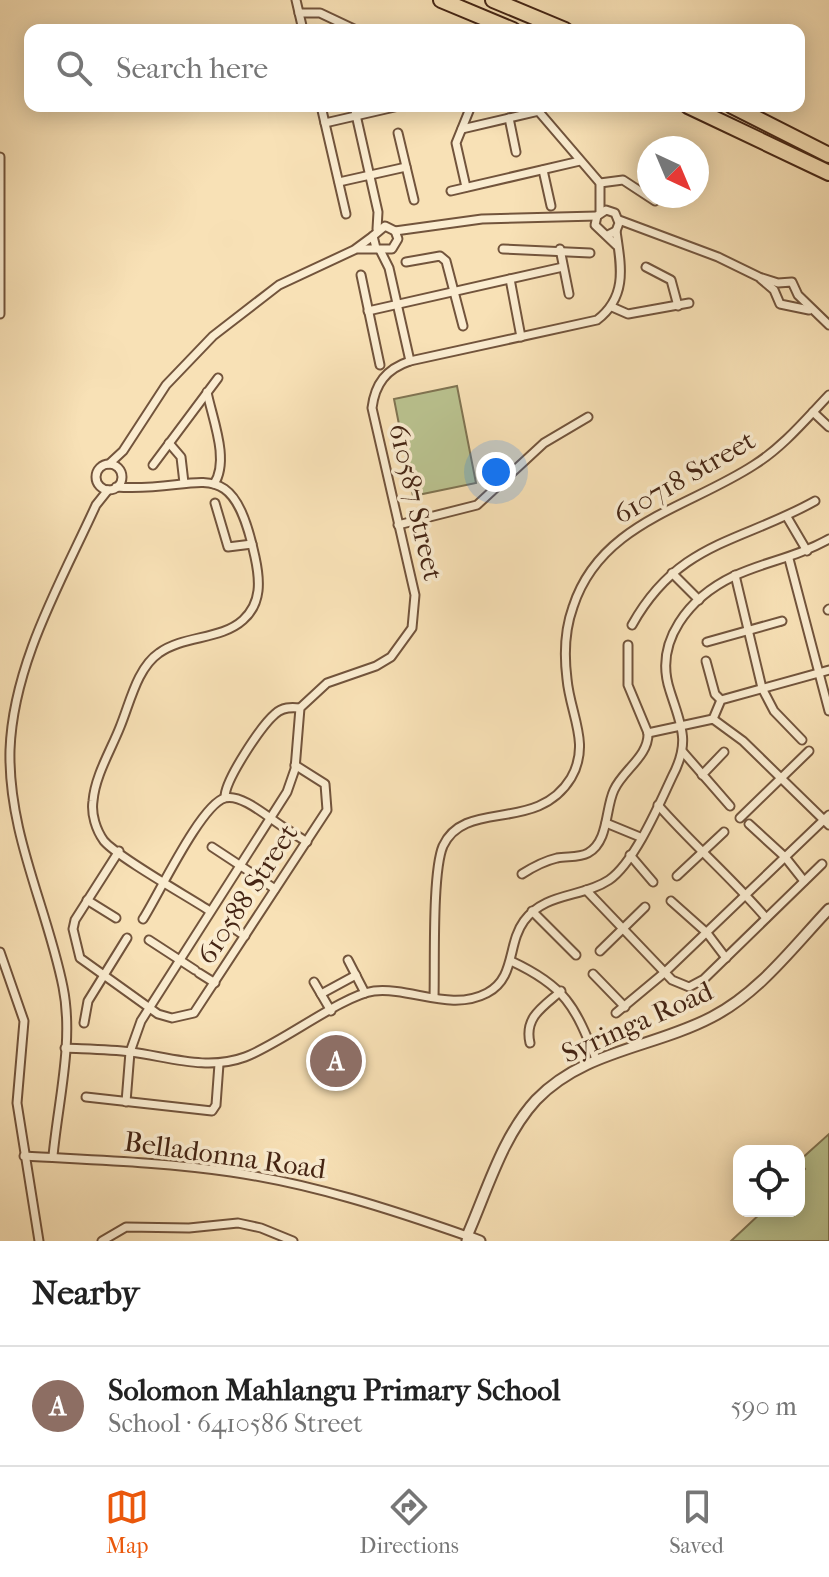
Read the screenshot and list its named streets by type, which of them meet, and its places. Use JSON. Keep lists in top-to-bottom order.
{
  "streets": {
    "street": [
      "610718 Street",
      "610587 Street",
      "610588 Street",
      "Syringa Road",
      "Belladonna Road"
    ]
  },
  "crossings": [
    ["Syringa Road", "Belladonna Road"]
  ],
  "north": "bottom right",
  "page": {
    "search": "Search here",
    "pins": "A",
    "heading": "Nearby",
    "list": [
      {
        "mark": "A",
        "name": "Solomon Mahlangu Primary School",
        "note": "School · 6410586 Street",
        "value": "590 m"
      }
    ],
    "nav": ["Map", "Directions", "Saved"]
  }
}
